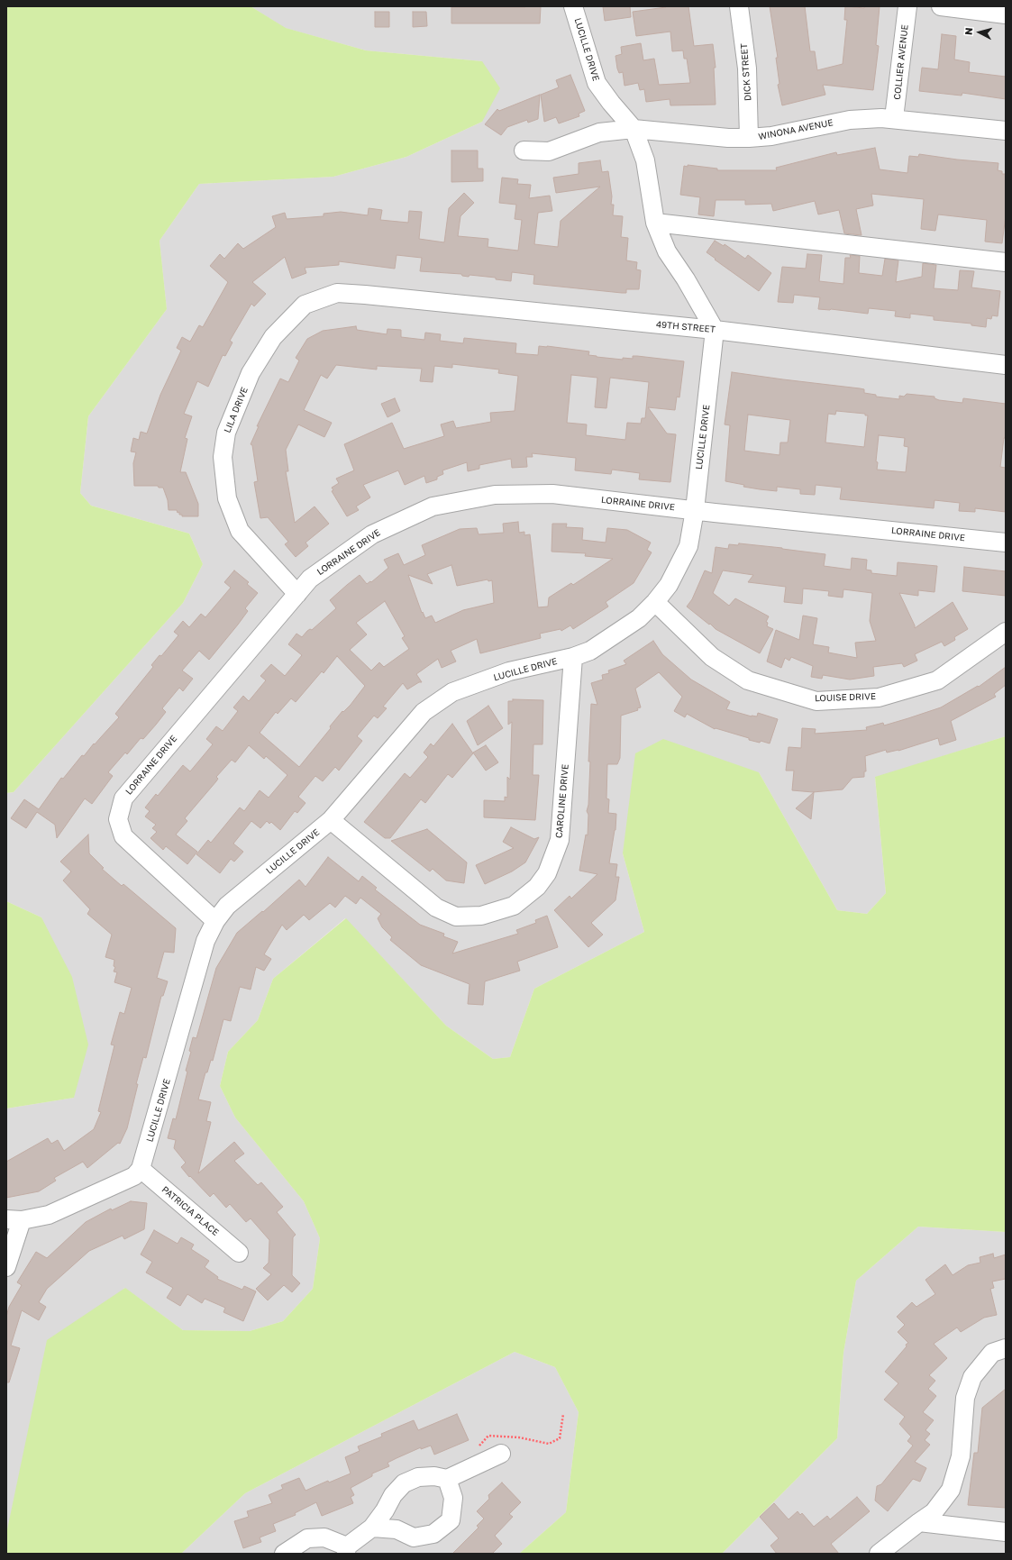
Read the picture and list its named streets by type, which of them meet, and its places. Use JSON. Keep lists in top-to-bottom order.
{
  "streets": {
    "street": [
      "LUCILLE DRIVE",
      "COLLIER AVENUE",
      "DICK STREET",
      "WINONA AVENUE",
      "49TH STREET",
      "LILA DRIVE",
      "LORRAINE DRIVE",
      "LOUISE DRIVE",
      "CAROLINE DRIVE",
      "PATRICIA PLACE"
    ]
  },
  "crossings": [
    ["LUCILLE DRIVE", "WINONA AVENUE"],
    ["LUCILLE DRIVE", "49TH STREET"],
    ["LUCILLE DRIVE", "LORRAINE DRIVE"],
    ["LUCILLE DRIVE", "LOUISE DRIVE"],
    ["LUCILLE DRIVE", "CAROLINE DRIVE"],
    ["LUCILLE DRIVE", "PATRICIA PLACE"],
    ["COLLIER AVENUE", "WINONA AVENUE"],
    ["DICK STREET", "WINONA AVENUE"],
    ["49TH STREET", "LILA DRIVE"],
    ["LILA DRIVE", "LORRAINE DRIVE"]
  ],
  "north": "left"
}
